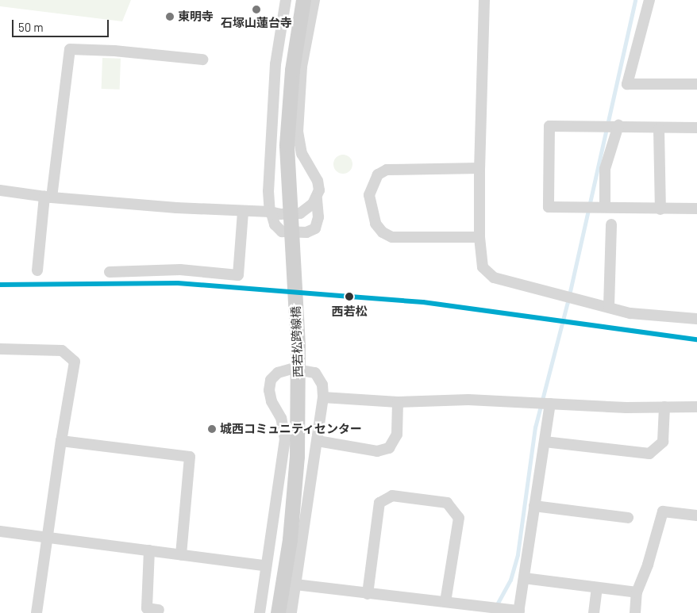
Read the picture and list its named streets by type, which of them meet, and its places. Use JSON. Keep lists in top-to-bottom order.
{
  "streets": {
    "main road": ["西若松跨線橋"]
  },
  "places": [
    "石塚山蓮台寺",
    "東明寺",
    "西若松",
    "城西コミュニティセンター"
  ],
  "scale_bar": "50 m"
}
